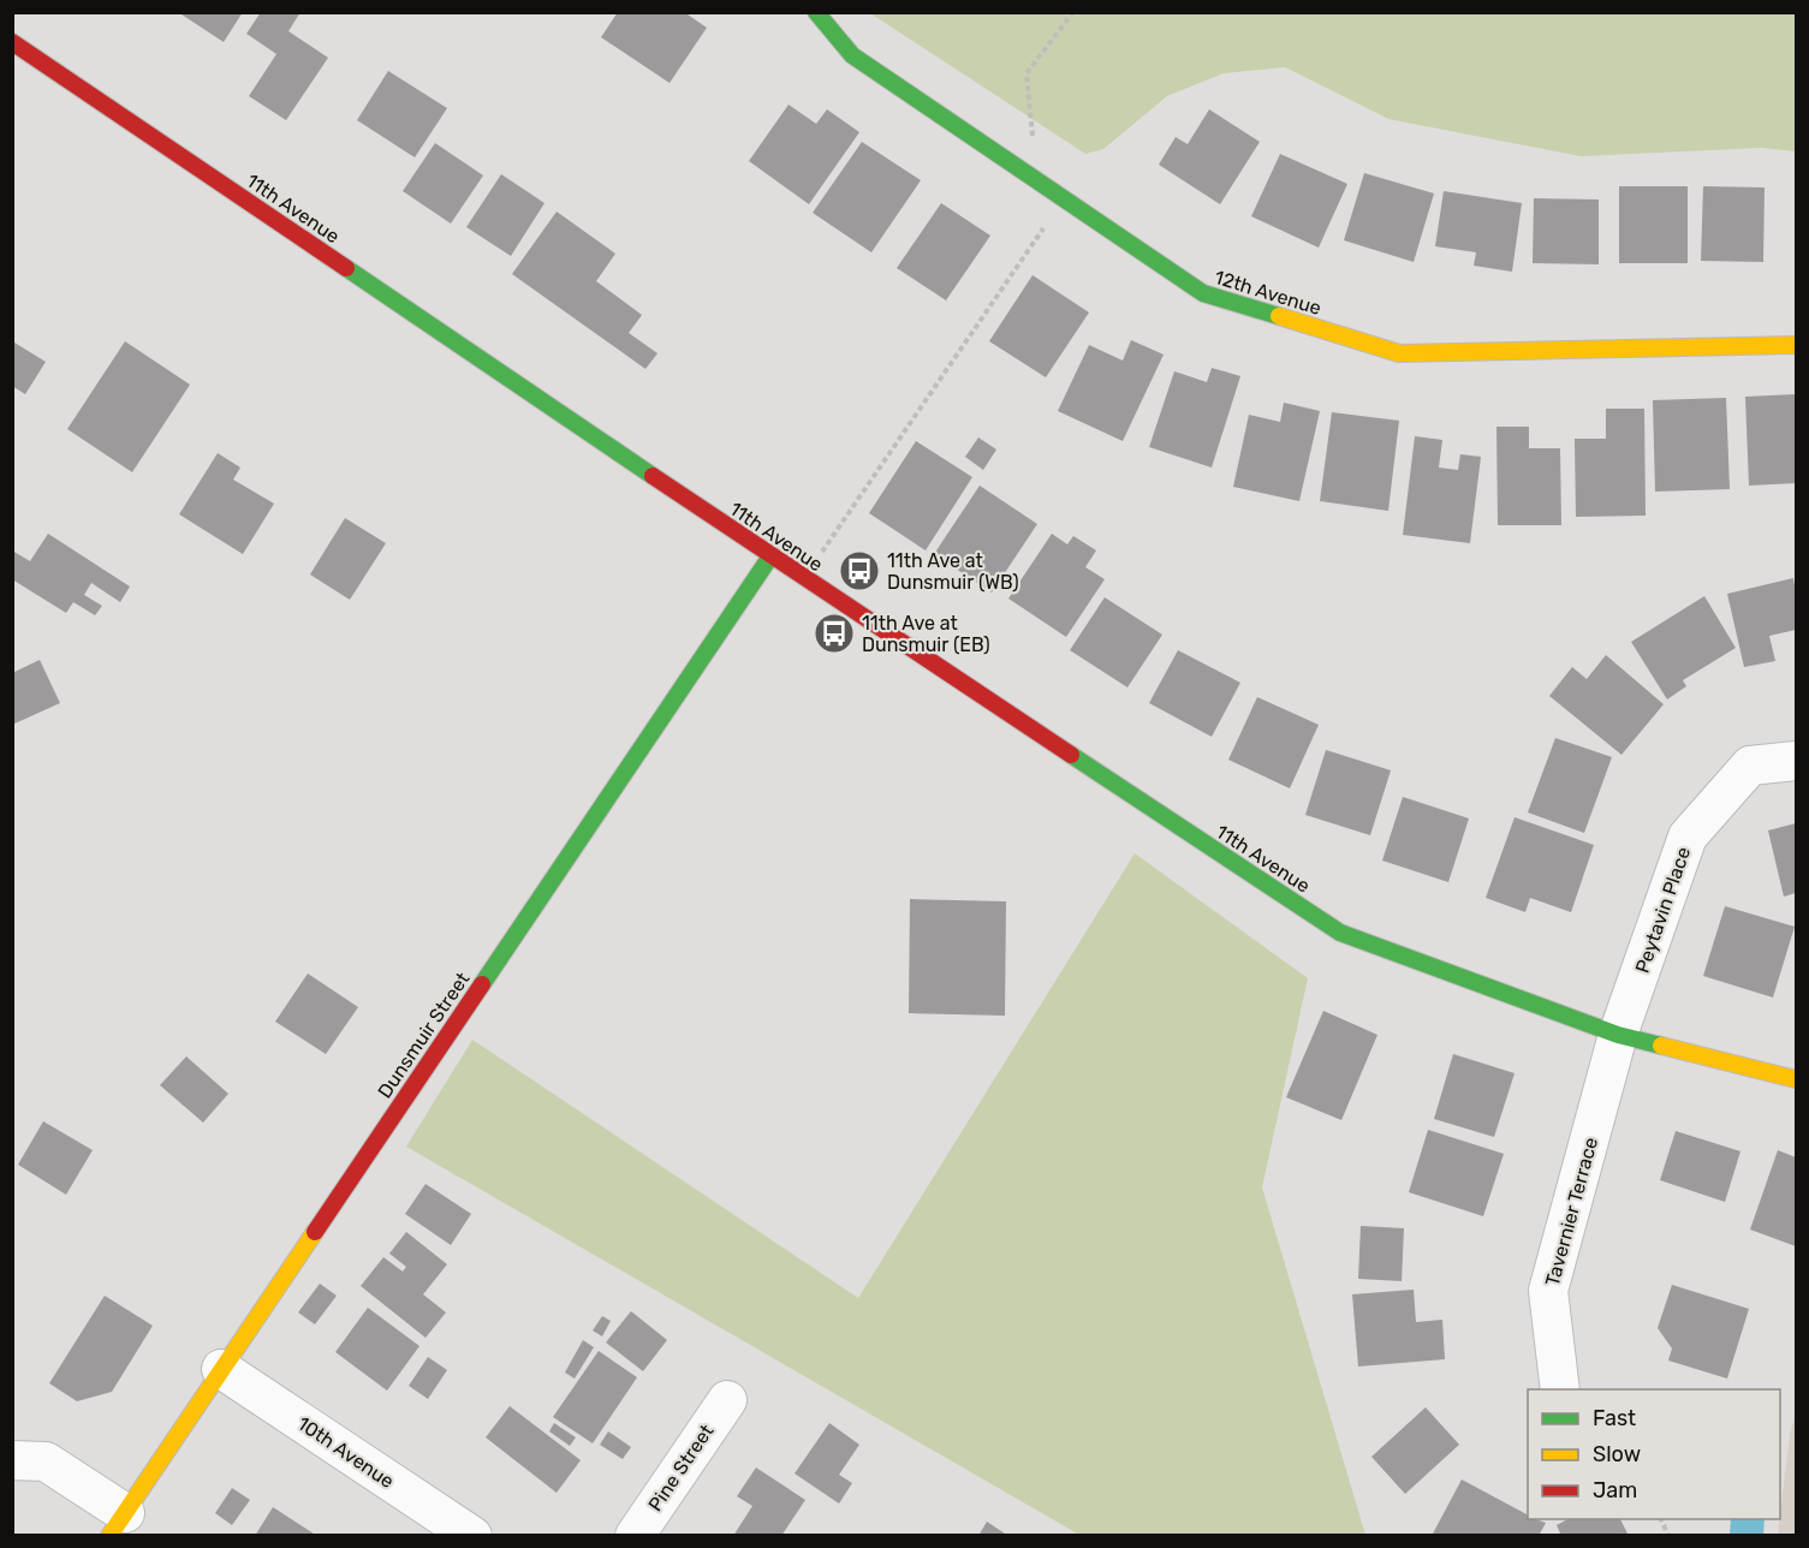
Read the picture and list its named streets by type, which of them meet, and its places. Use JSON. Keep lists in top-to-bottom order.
{
  "streets": {
    "street": [
      "11th Avenue",
      "12th Avenue",
      "Peytavin Place",
      "Dunsmuir Street",
      "Tavernier Terrace",
      "10th Avenue",
      "Pine Street"
    ]
  },
  "crossings": [
    ["11th Avenue", "Peytavin Place"],
    ["11th Avenue", "Dunsmuir Street"],
    ["11th Avenue", "Tavernier Terrace"],
    ["Peytavin Place", "Tavernier Terrace"],
    ["Dunsmuir Street", "10th Avenue"]
  ],
  "places": {
    "bus stop": ["11th Ave at Dunsmuir (WB)", "11th Ave at Dunsmuir (EB)"]
  },
  "legend": ["Fast", "Slow", "Jam"]
}
